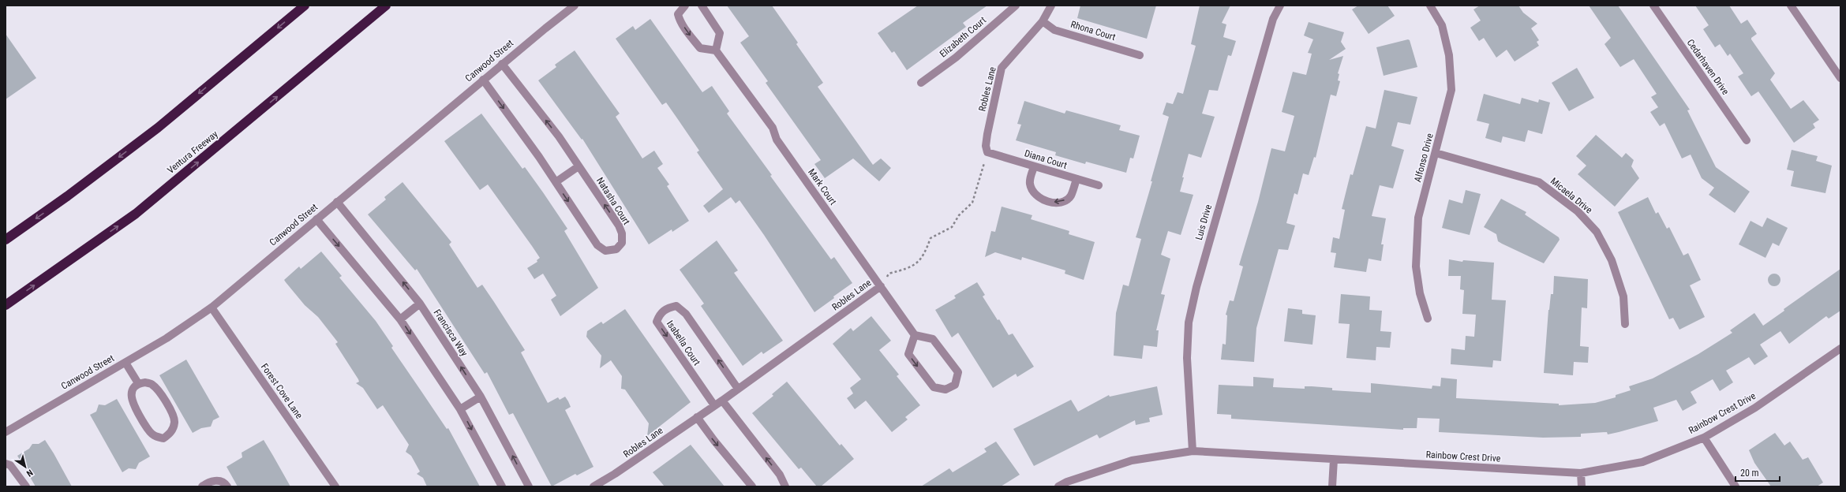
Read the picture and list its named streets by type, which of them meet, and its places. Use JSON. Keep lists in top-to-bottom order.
{
  "streets": {
    "highway": ["Ventura Freeway"],
    "street": [
      "Rhona Court",
      "Elizabeth Court",
      "Canwood Street",
      "Cedarhaven Drive",
      "Robles Lane",
      "Alfonso Drive",
      "Diana Court",
      "Mark Court",
      "Micaela Drive",
      "Natasha Court",
      "Luis Drive",
      "Francisca Way",
      "Isabella Court",
      "Forest Cove Lane",
      "Rainbow Crest Drive"
    ]
  },
  "crossings": [
    ["Rhona Court", "Robles Lane"],
    ["Canwood Street", "Natasha Court"],
    ["Canwood Street", "Francisca Way"],
    ["Canwood Street", "Forest Cove Lane"],
    ["Robles Lane", "Diana Court"],
    ["Robles Lane", "Mark Court"],
    ["Robles Lane", "Isabella Court"],
    ["Alfonso Drive", "Micaela Drive"],
    ["Luis Drive", "Rainbow Crest Drive"]
  ],
  "scale_bar": "20 m",
  "north": "bottom right"
}
